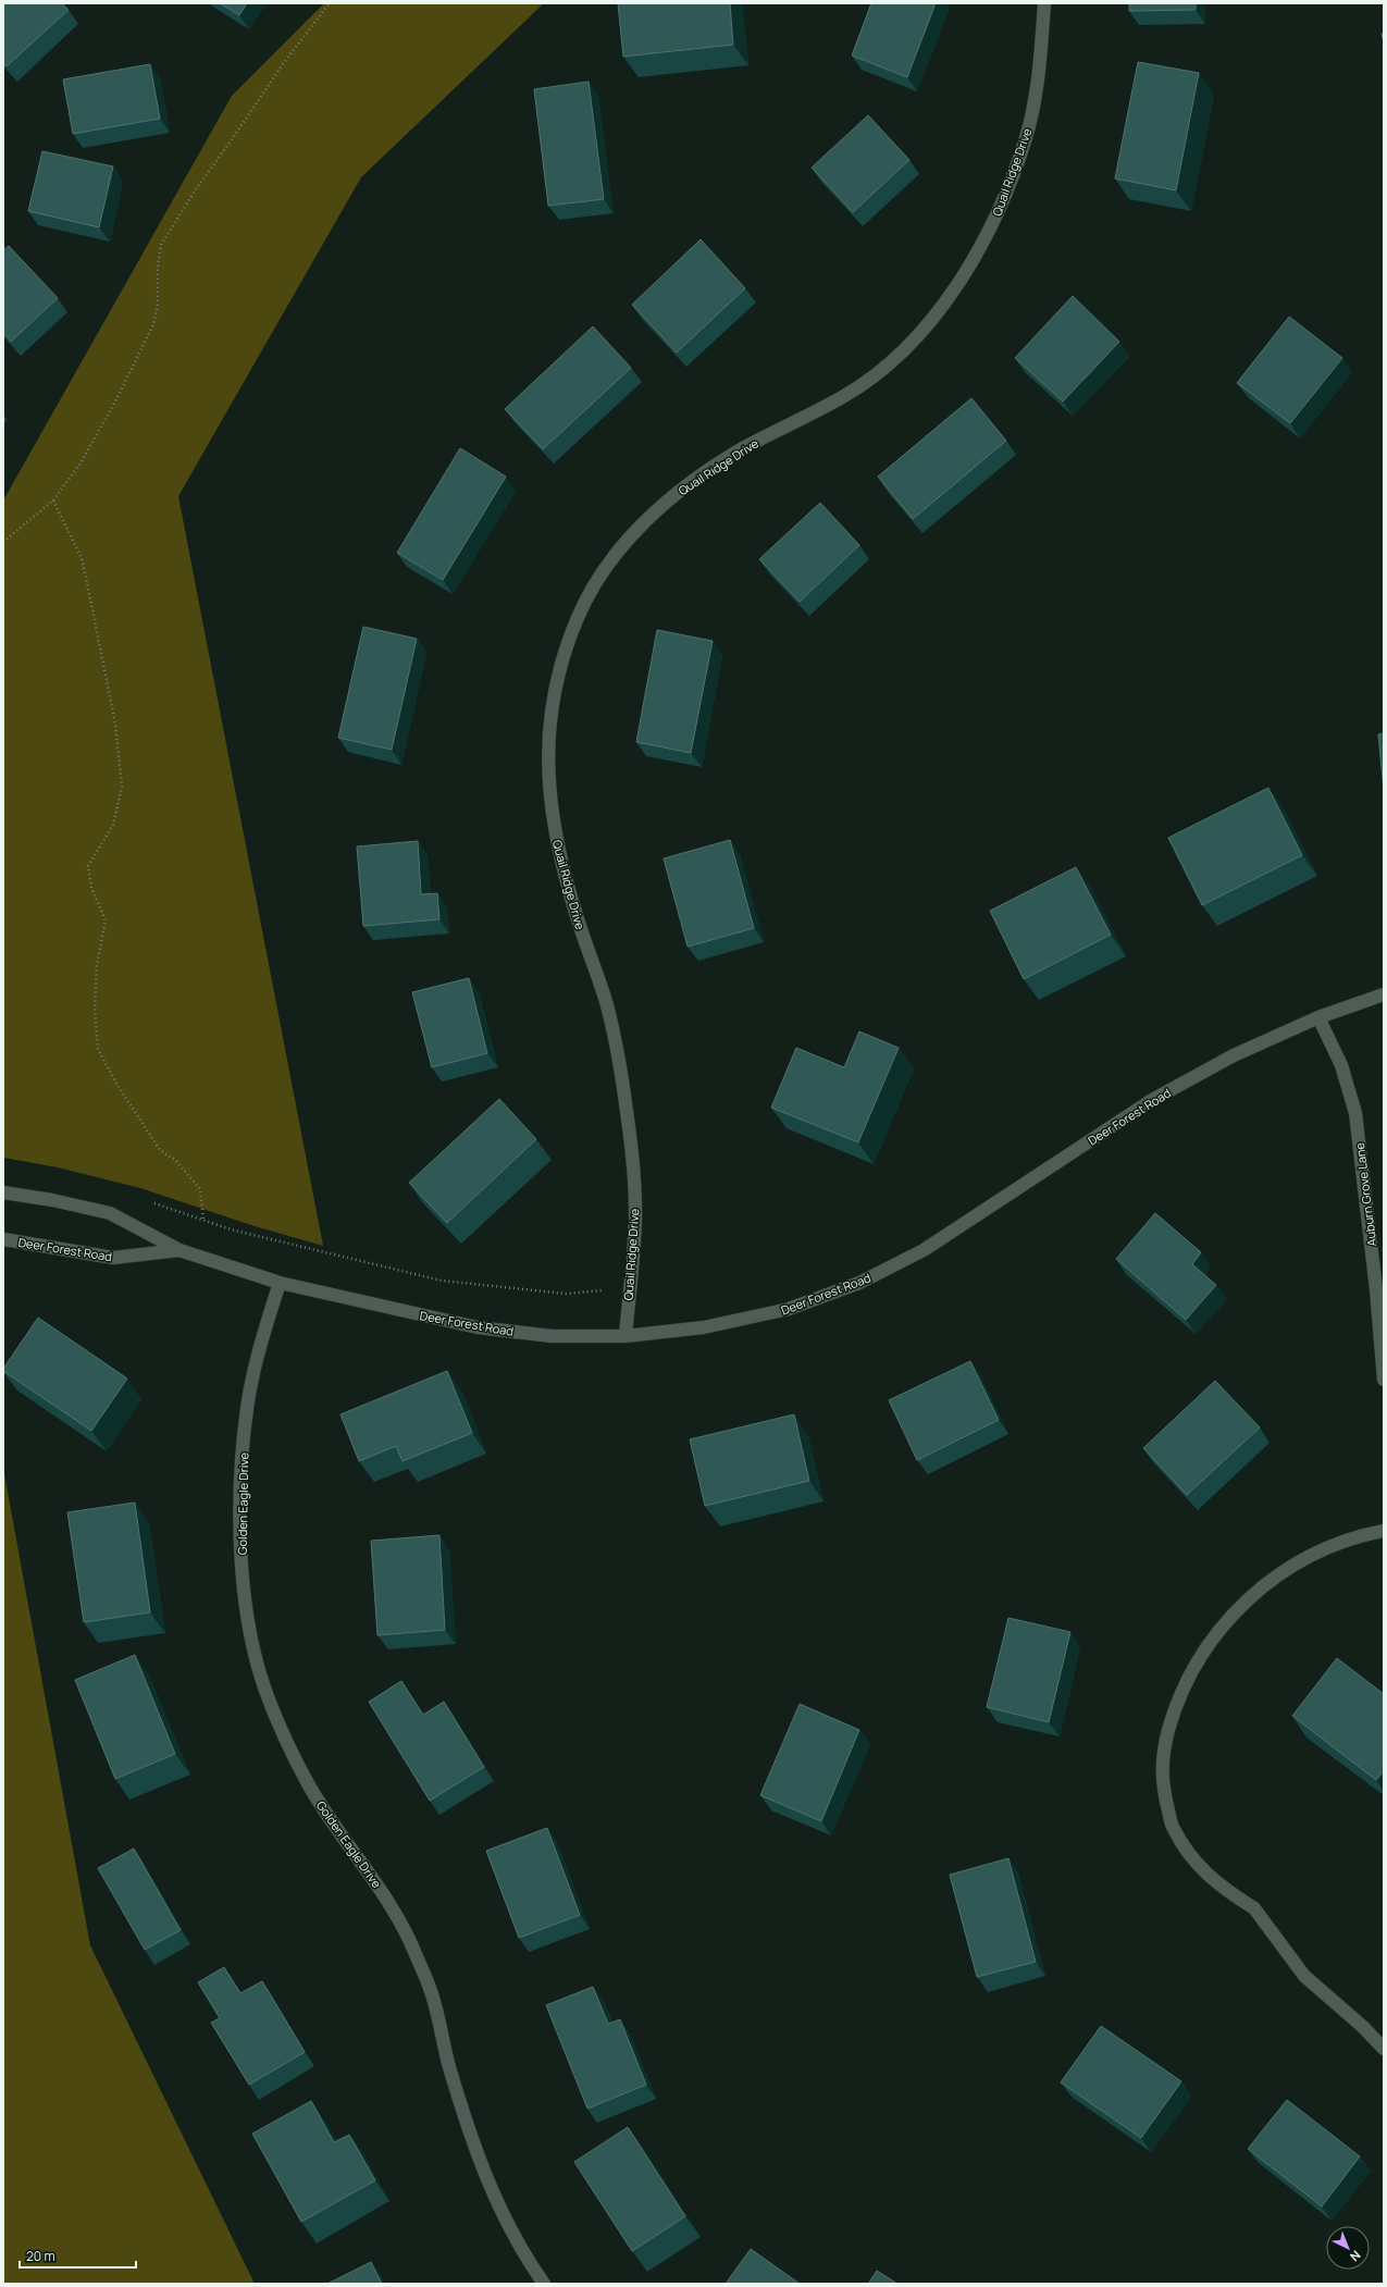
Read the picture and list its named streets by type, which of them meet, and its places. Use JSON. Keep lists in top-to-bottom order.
{
  "streets": {
    "street": [
      "Quail Ridge Drive",
      "Deer Forest Road",
      "Auburn Grove Lane",
      "Golden Eagle Drive"
    ]
  },
  "crossings": [
    ["Quail Ridge Drive", "Deer Forest Road"],
    ["Deer Forest Road", "Auburn Grove Lane"],
    ["Deer Forest Road", "Golden Eagle Drive"]
  ],
  "scale_bar": "20 m",
  "north": "bottom right"
}
